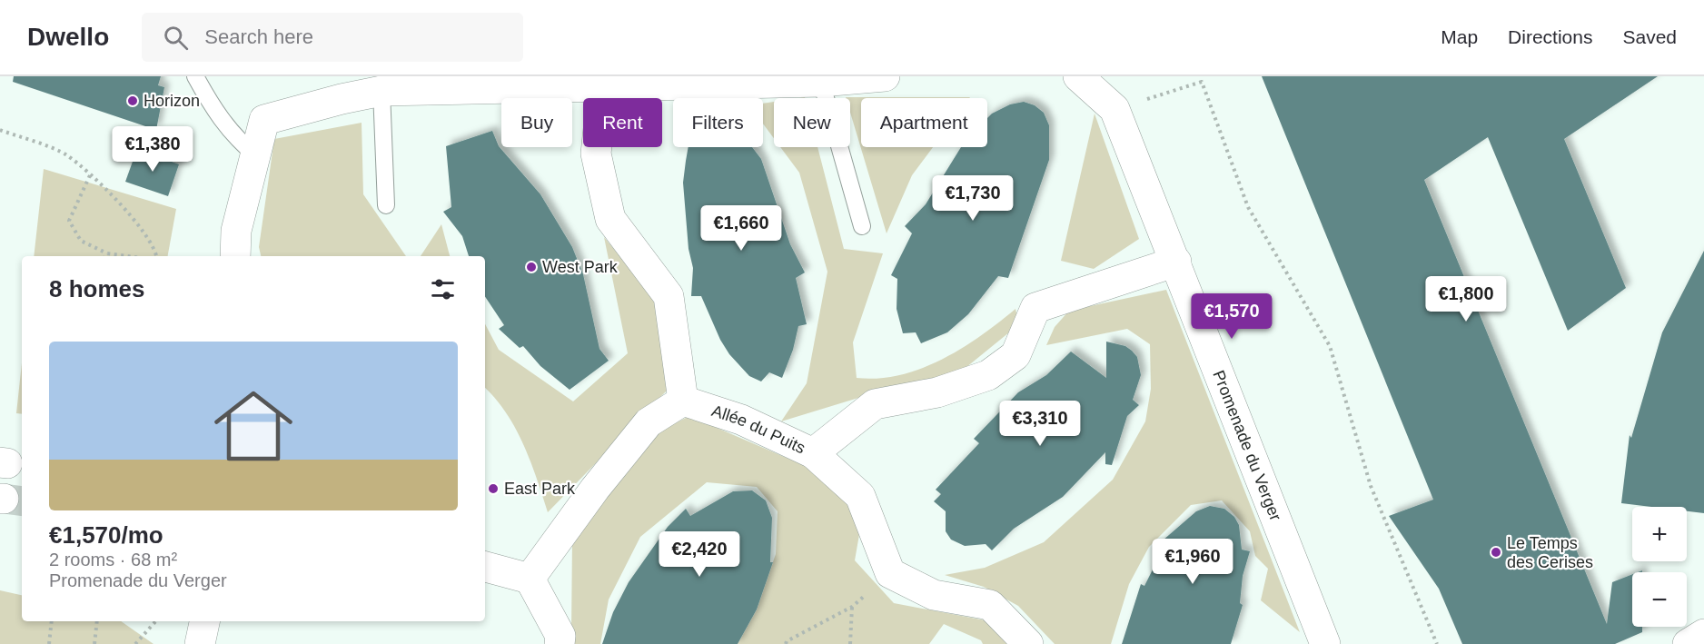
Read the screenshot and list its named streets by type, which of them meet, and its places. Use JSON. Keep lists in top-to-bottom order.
{
  "streets": {
    "street": ["Allée du Puits", "Promenade du Verger"]
  },
  "places": [
    "Horizon",
    "West Park",
    "East Park",
    "Le Temps des Cerises"
  ],
  "page": {
    "header": "Dwello",
    "search": "Search here",
    "nav": ["Map", "Directions", "Saved"],
    "chip": [
      "Buy",
      "Rent",
      "Filters",
      "New",
      "Apartment"
    ],
    "price": [
      "€1,380",
      "€1,730",
      "€1,660",
      "€1,800",
      "€1,570",
      "€3,310",
      "€2,420",
      "€1,960"
    ],
    "heading": "8 homes",
    "list": [
      {
        "name": "€1,570/mo",
        "note": "2 rooms · 68 m² · Promenade du Verger"
      }
    ],
    "map_buttons": ["+", "−"]
  }
}
